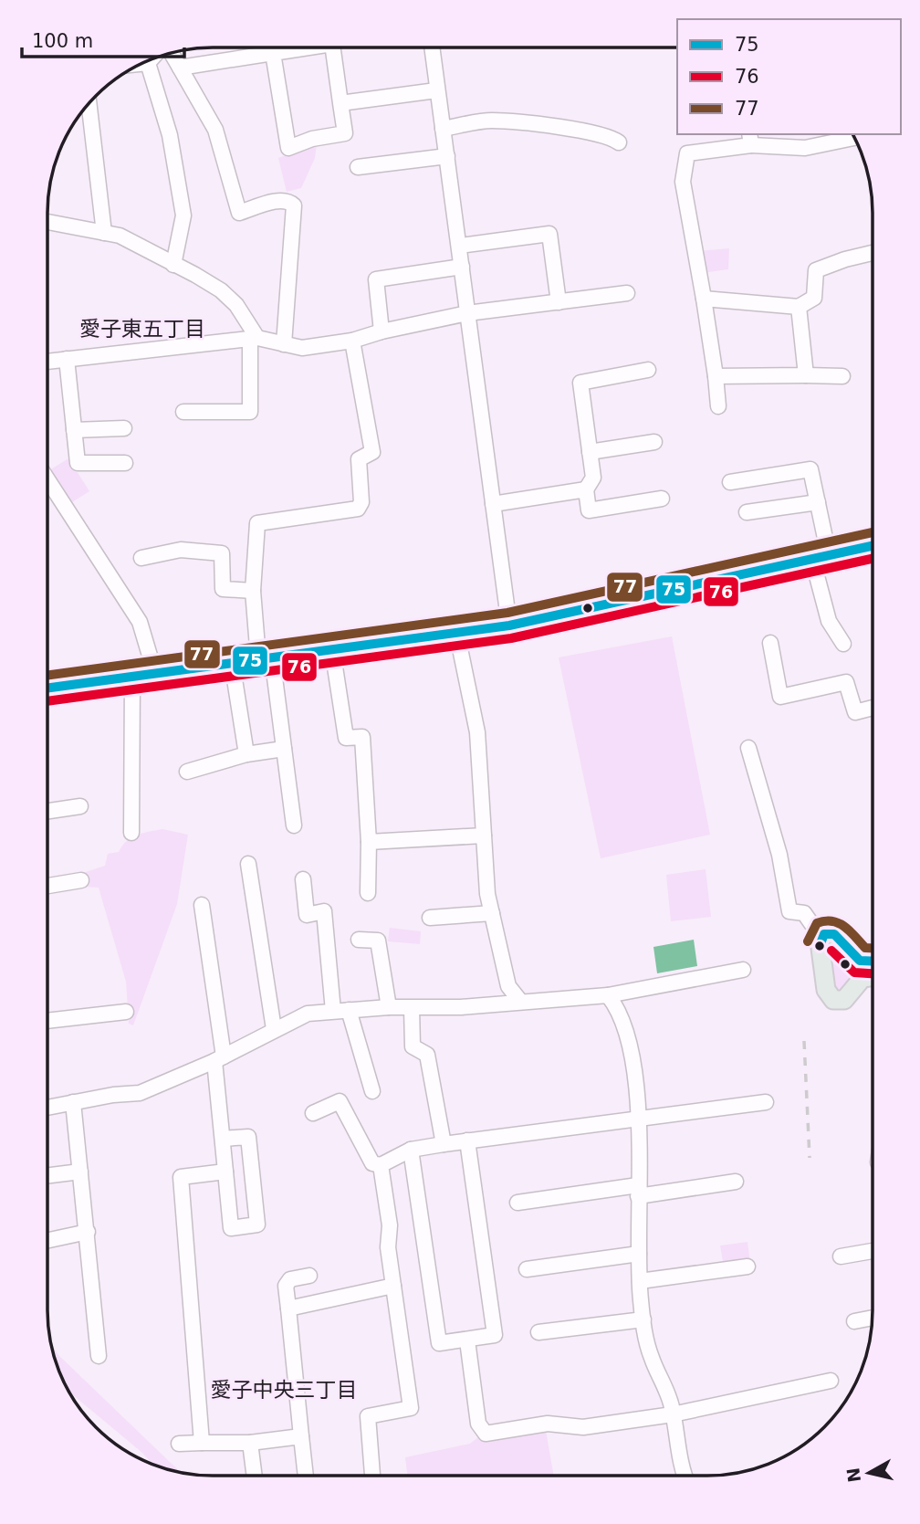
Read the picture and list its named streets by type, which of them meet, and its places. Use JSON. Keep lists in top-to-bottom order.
{
  "districts": ["愛子東五丁目", "愛子中央三丁目"],
  "lines": ["transit line 77", "transit line 75", "transit line 76"],
  "legend": ["75", "76", "77"],
  "scale_bar": "100 m",
  "north": "left"
}
